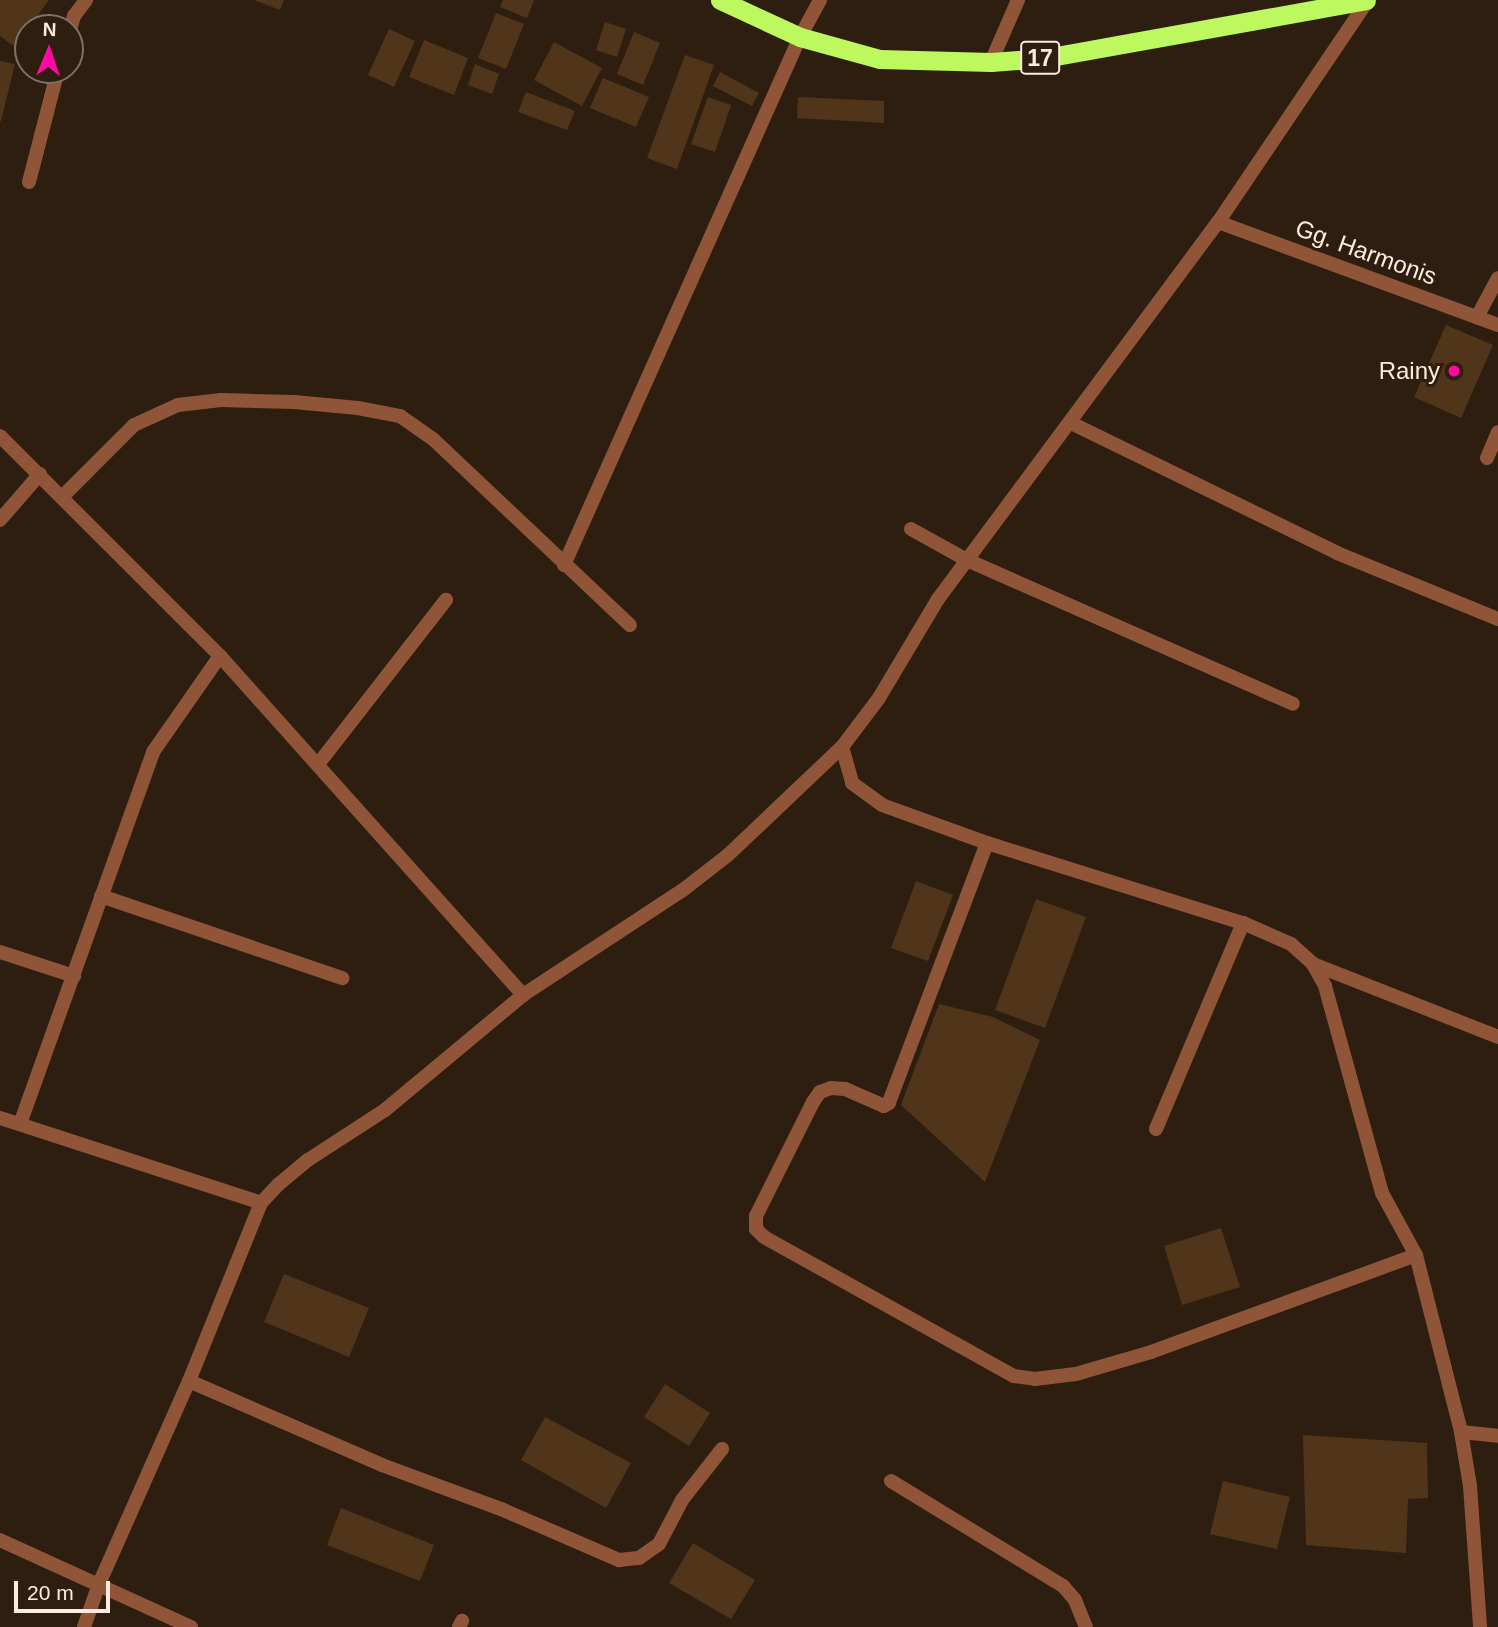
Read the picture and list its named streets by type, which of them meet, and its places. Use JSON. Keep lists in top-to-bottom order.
{
  "streets": {
    "highway": ["17"],
    "street": ["Gg. Harmonis"]
  },
  "places": ["Rainy"],
  "scale_bar": "20 m",
  "north": "top"
}
